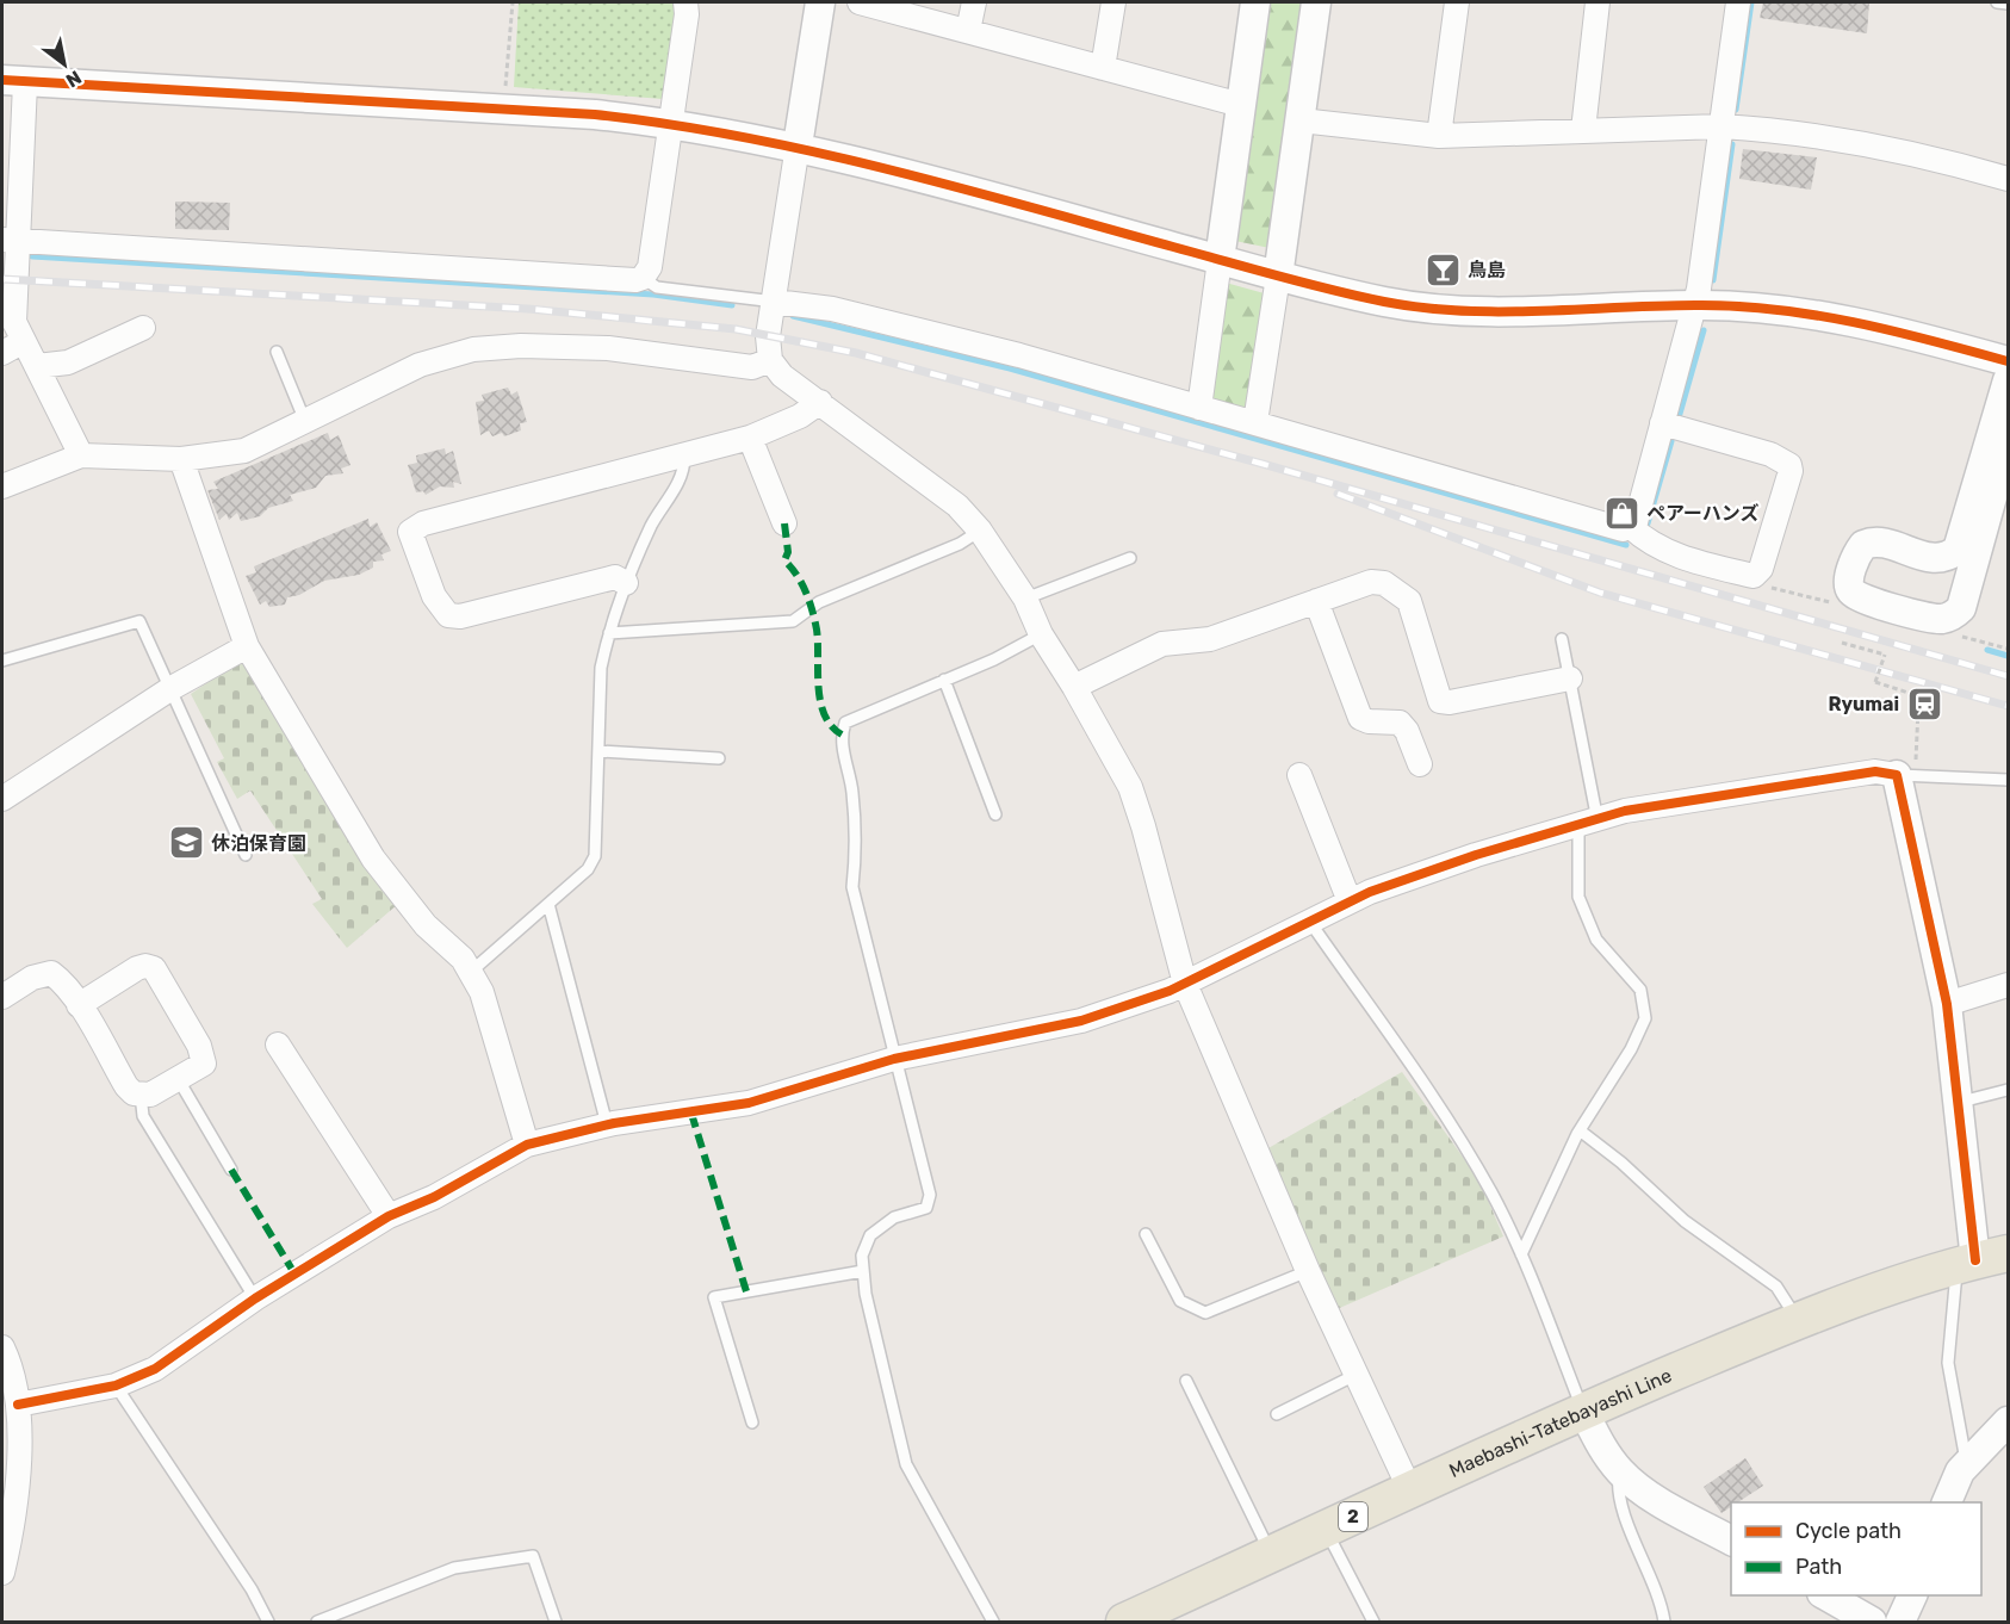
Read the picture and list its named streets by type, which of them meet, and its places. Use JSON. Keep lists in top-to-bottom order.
{
  "streets": {
    "main road": ["Maebashi-Tatebayashi Line", "2"]
  },
  "places": {
    "bar": ["鳥島"],
    "shop": ["ペアーハンズ"],
    "station": ["Ryumai"],
    "school or university": ["休泊保育園"]
  },
  "legend": ["Cycle path", "Path"],
  "north": "bottom right"
}
